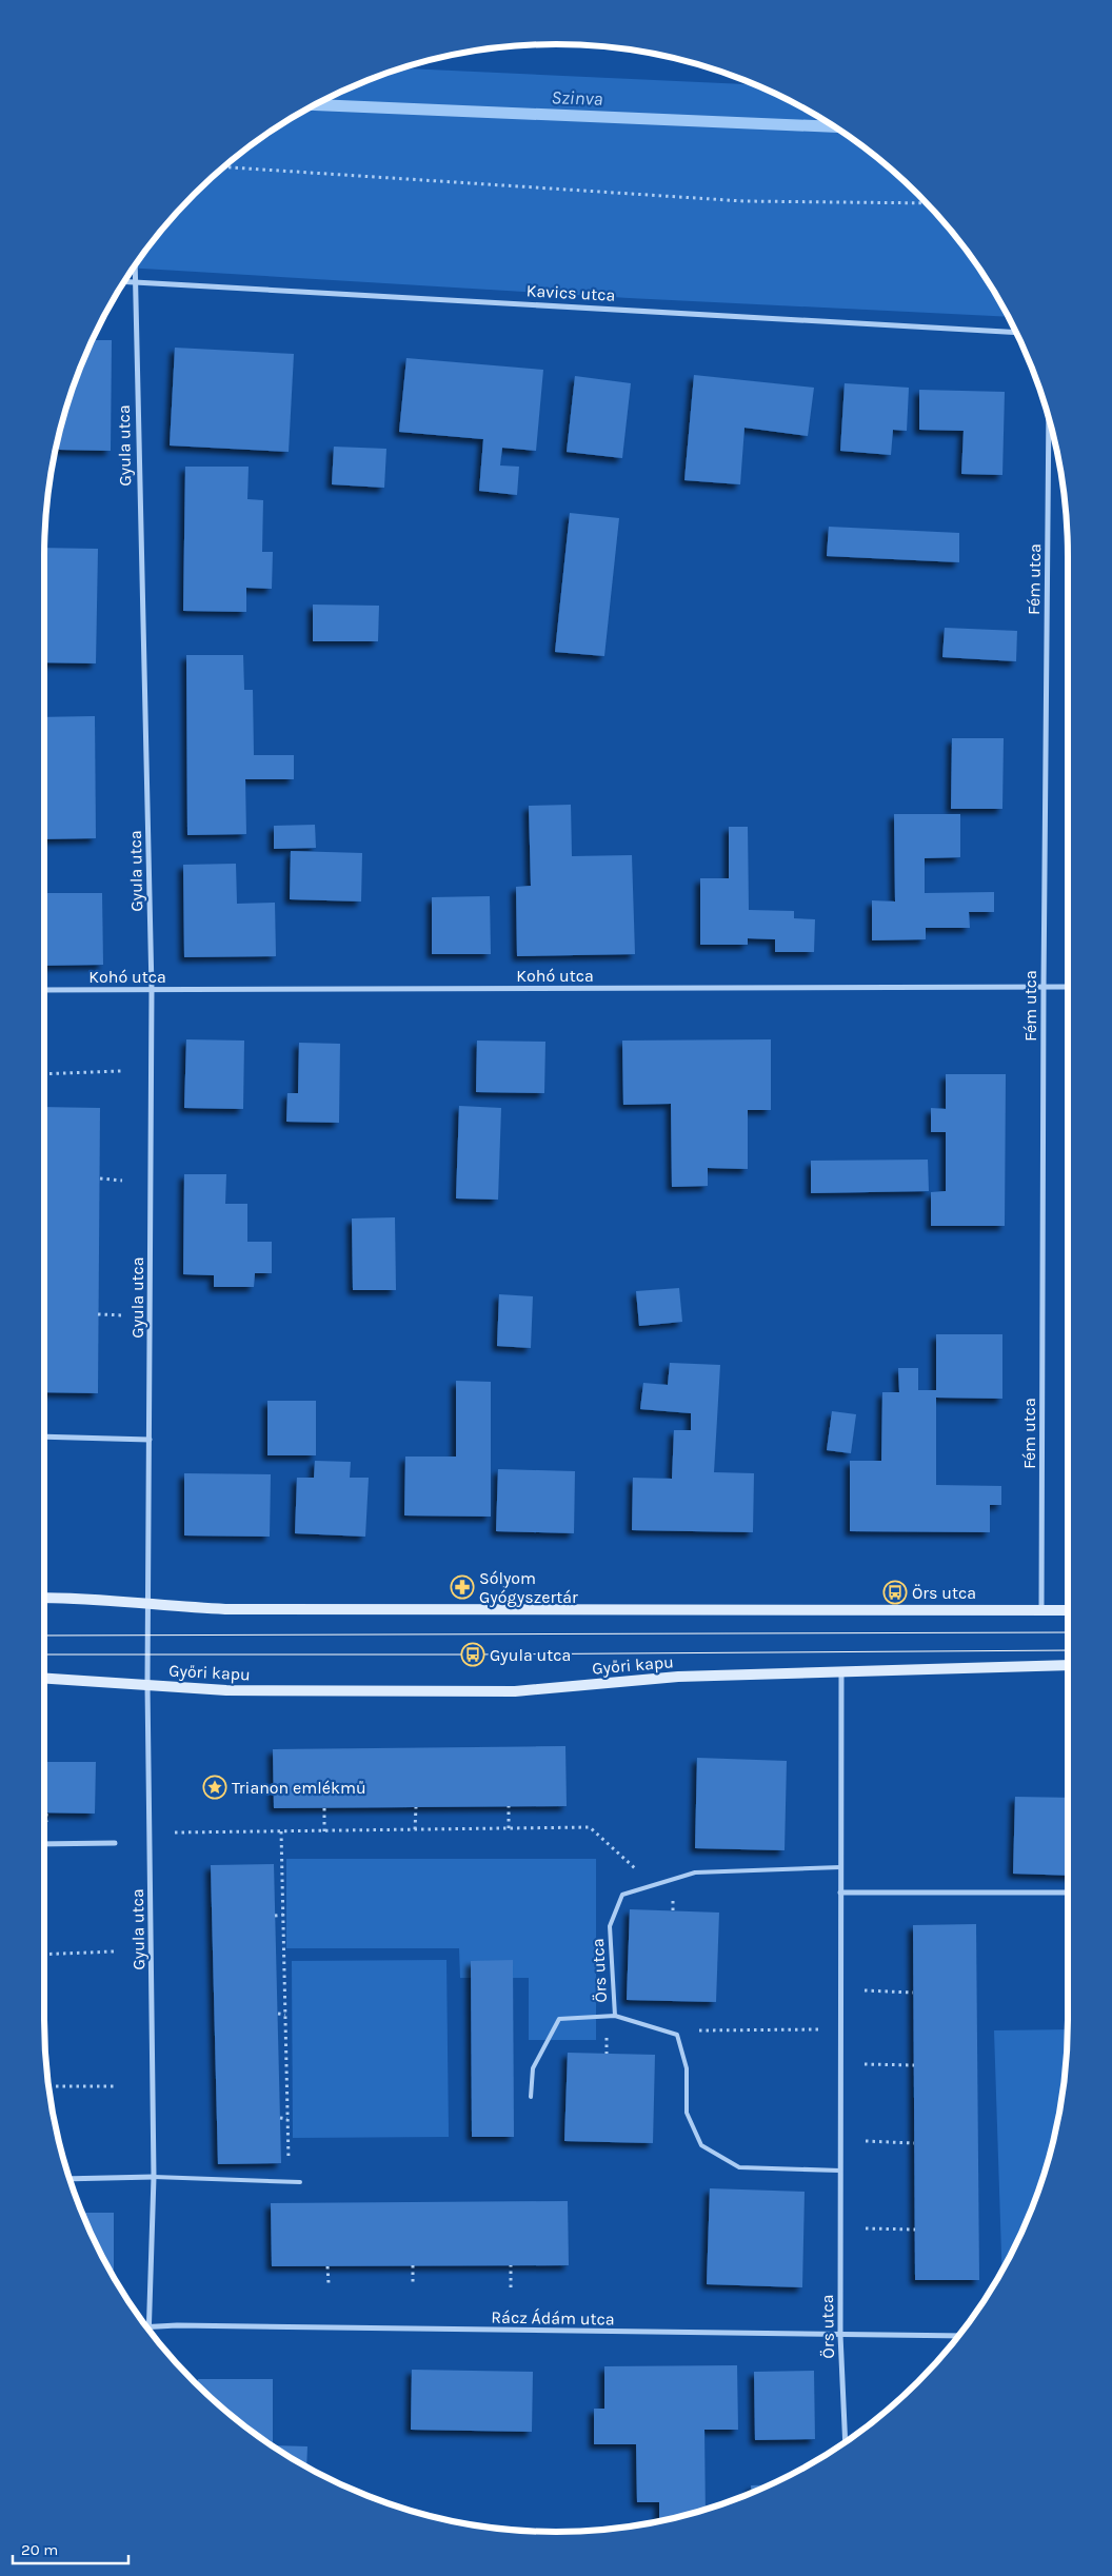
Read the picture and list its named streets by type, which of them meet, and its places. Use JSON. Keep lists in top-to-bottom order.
{
  "streets": {
    "street": [
      "Kavics utca",
      "Gyula utca",
      "Fém utca",
      "Kohó utca",
      "Győri kapu",
      "Örs utca",
      "Rácz Ádám utca"
    ]
  },
  "crossings": [
    ["Kavics utca", "Gyula utca"],
    ["Gyula utca", "Kohó utca"],
    ["Gyula utca", "Győri kapu"],
    ["Gyula utca", "Rácz Ádám utca"],
    ["Fém utca", "Kohó utca"],
    ["Győri kapu", "Örs utca"],
    ["Örs utca", "Rácz Ádám utca"]
  ],
  "water": ["Szinva"],
  "places": {
    "pharmacy": ["Sólyom Gyógyszertár"],
    "bus stop": ["Örs utca", "Gyula utca"],
    "place": ["Trianon emlékmű"]
  },
  "scale_bar": "20 m"
}
